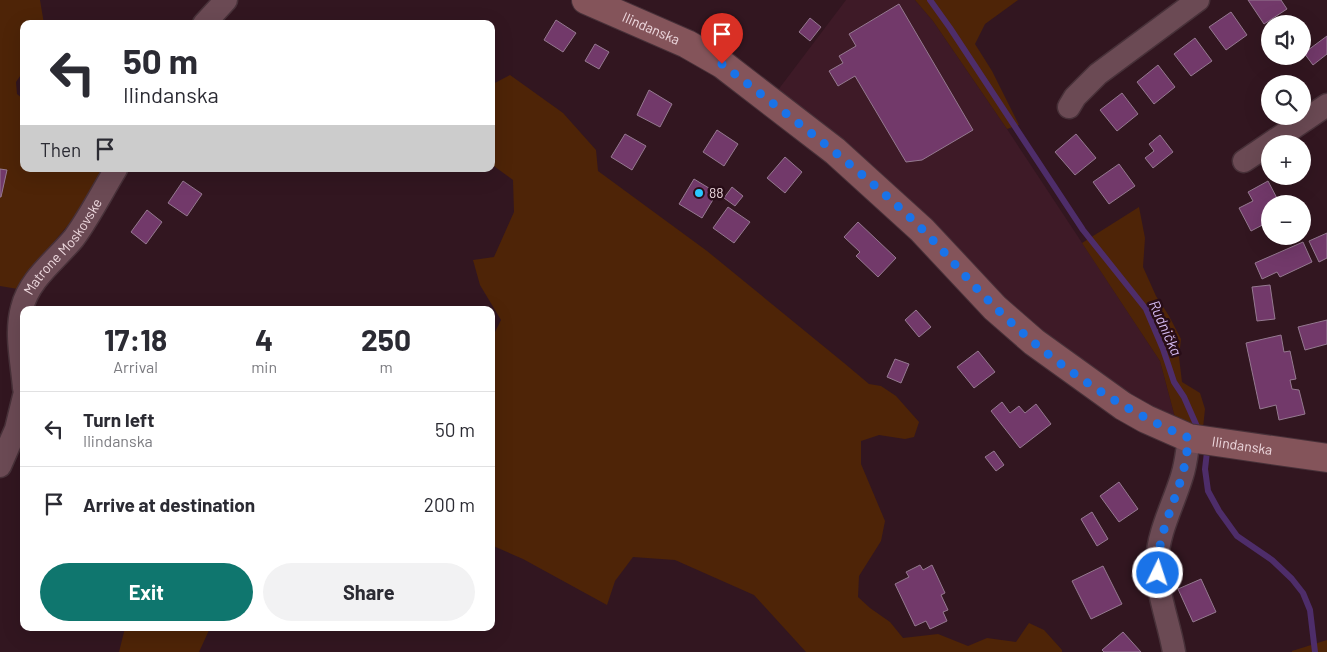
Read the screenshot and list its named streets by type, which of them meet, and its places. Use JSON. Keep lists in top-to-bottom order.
{
  "streets": {
    "street": ["Ilindanska", "Matrone Moskovske"]
  },
  "water": ["Rudnička"],
  "places": ["88"],
  "page": {
    "map_buttons": ["+", "−"],
    "turn": ["50 m", "Ilindanska"],
    "then": "Then",
    "eta": [
      "17:18",
      "Arrival",
      "4",
      "min",
      "250",
      "m"
    ],
    "list": [
      {
        "name": "Turn left",
        "note": "Ilindanska",
        "value": "50 m"
      },
      {
        "name": "Arrive at destination",
        "value": "200 m"
      }
    ],
    "buttons": ["Exit", "Share"]
  }
}
